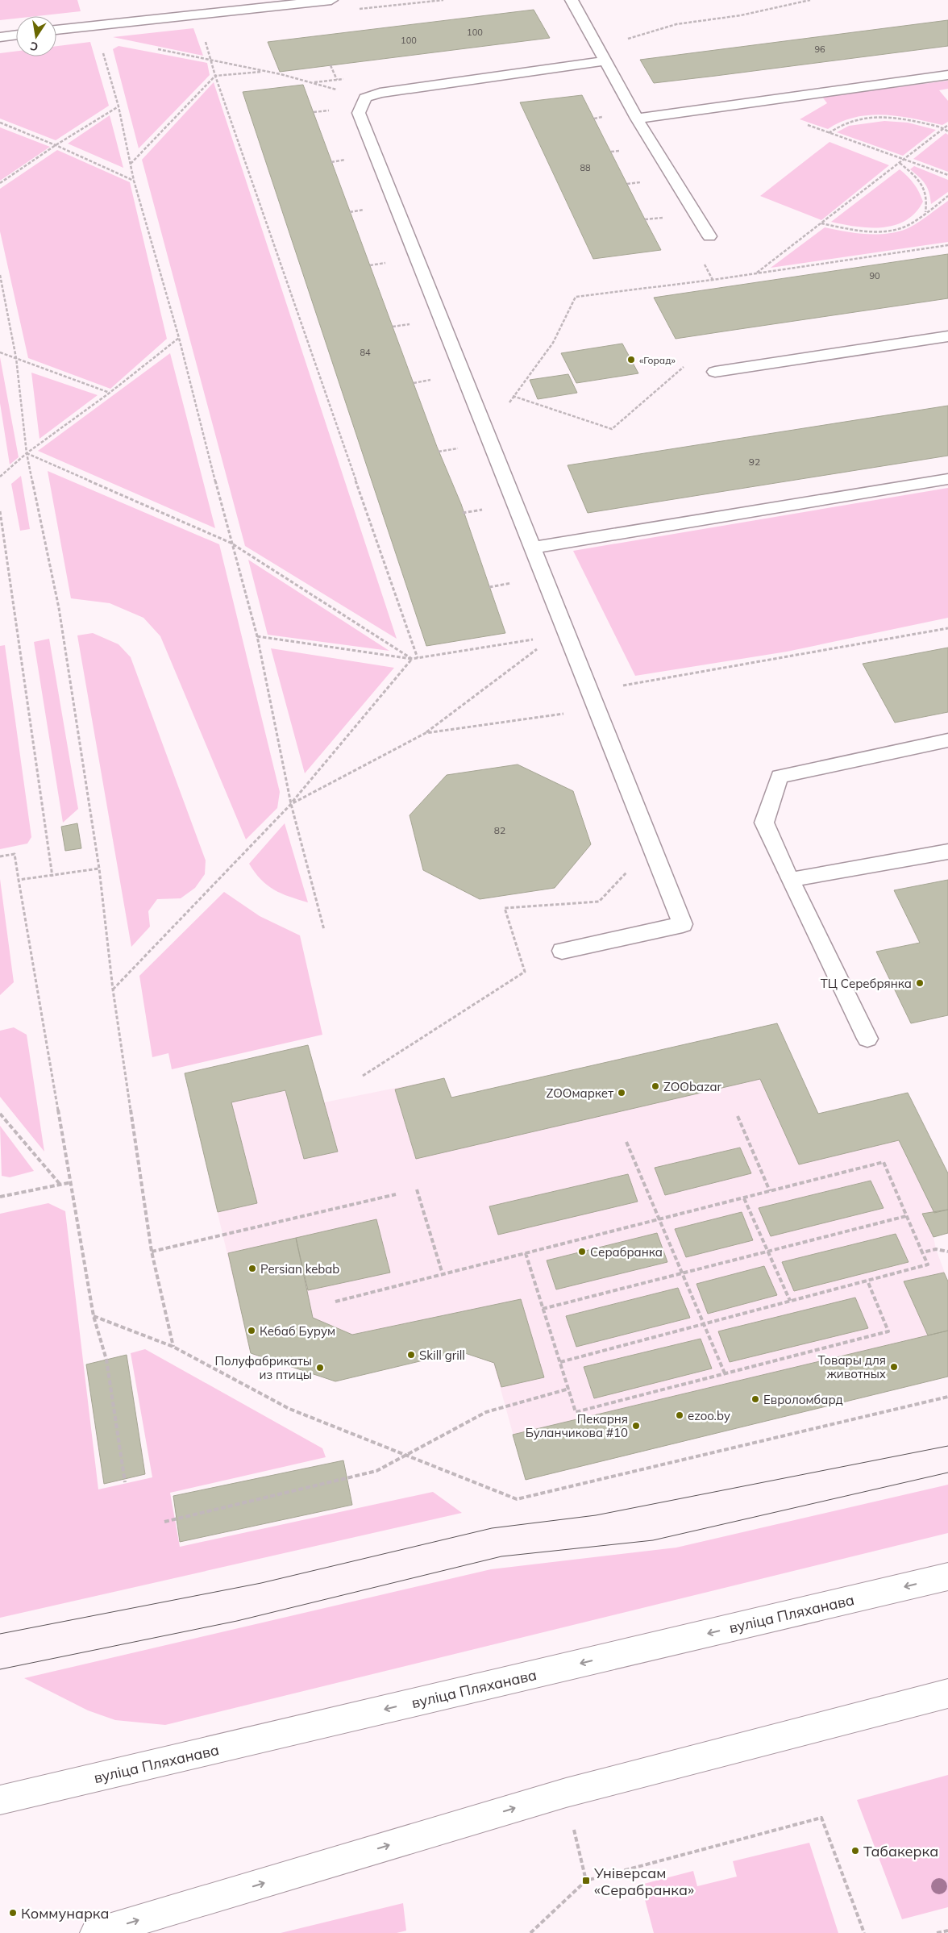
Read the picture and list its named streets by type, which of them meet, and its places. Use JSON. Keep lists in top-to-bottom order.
{
  "streets": {
    "main road": ["вуліца Пляханава"]
  },
  "places": {
    "other": [
      "«Горад»",
      "ТЦ Серебрянка",
      "ZOObazar",
      "ZOOмаркет",
      "Серабранка",
      "Persian kebab",
      "Кебаб Бурум",
      "Skill grill",
      "Товары для животных",
      "Полуфабрикаты из птицы",
      "Евроломбард",
      "ezoo.by",
      "Пекарня Буланчикова #10",
      "Табакерка",
      "Коммунарка"
    ],
    "transit": ["Універсам «Серабранка»"]
  },
  "house_numbers": [
    "100",
    "100",
    "96",
    "88",
    "90",
    "84",
    "92",
    "82"
  ],
  "north": "bottom"
}
